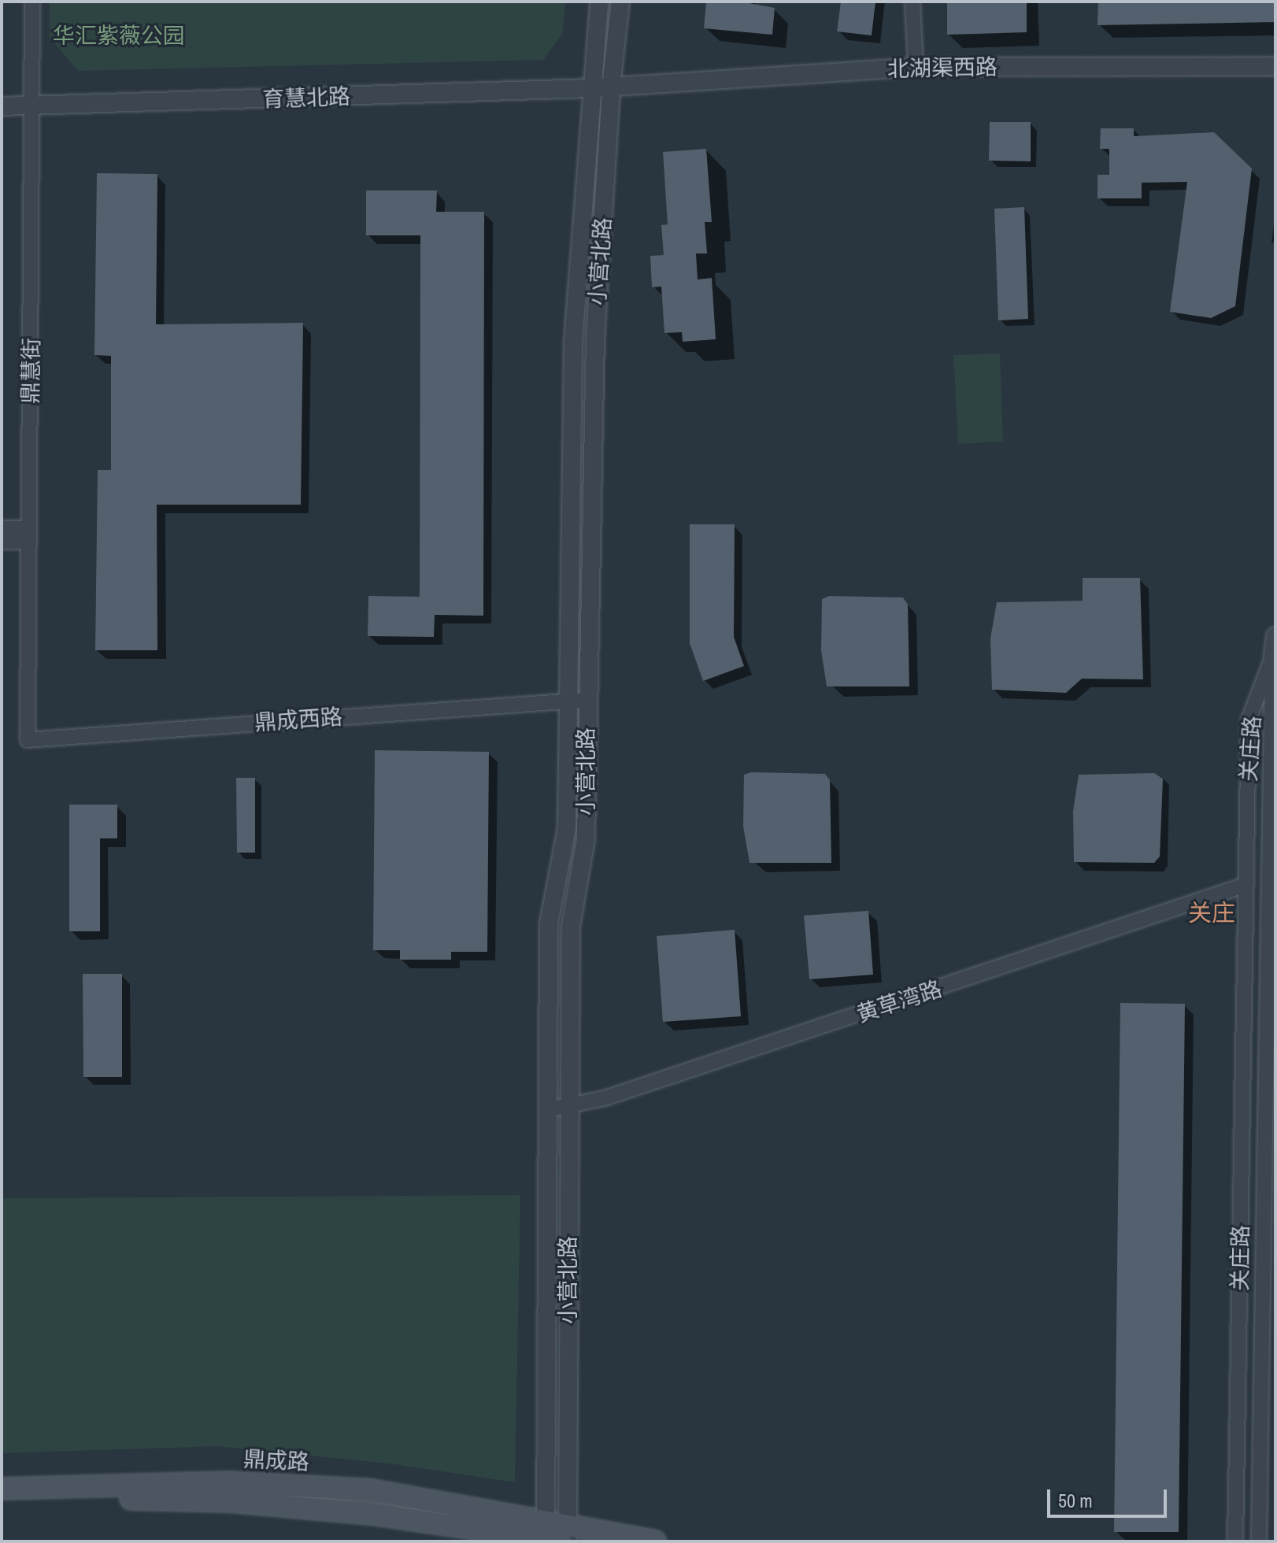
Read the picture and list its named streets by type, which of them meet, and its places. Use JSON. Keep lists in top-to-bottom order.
{
  "streets": {
    "main road": ["鼎成路"],
    "street": [
      "北湖渠西路",
      "育慧北路",
      "小营北路",
      "鼎慧街",
      "鼎成西路",
      "关庄路",
      "黄草湾路"
    ]
  },
  "crossings": [
    ["北湖渠西路", "育慧北路"],
    ["北湖渠西路", "小营北路"],
    ["育慧北路", "小营北路"],
    ["育慧北路", "鼎慧街"],
    ["小营北路", "鼎成西路"],
    ["小营北路", "黄草湾路"],
    ["小营北路", "鼎成路"],
    ["鼎慧街", "鼎成西路"],
    ["关庄路", "黄草湾路"]
  ],
  "districts": ["关庄"],
  "parks": ["华汇紫薇公园"],
  "scale_bar": "50 m"
}
